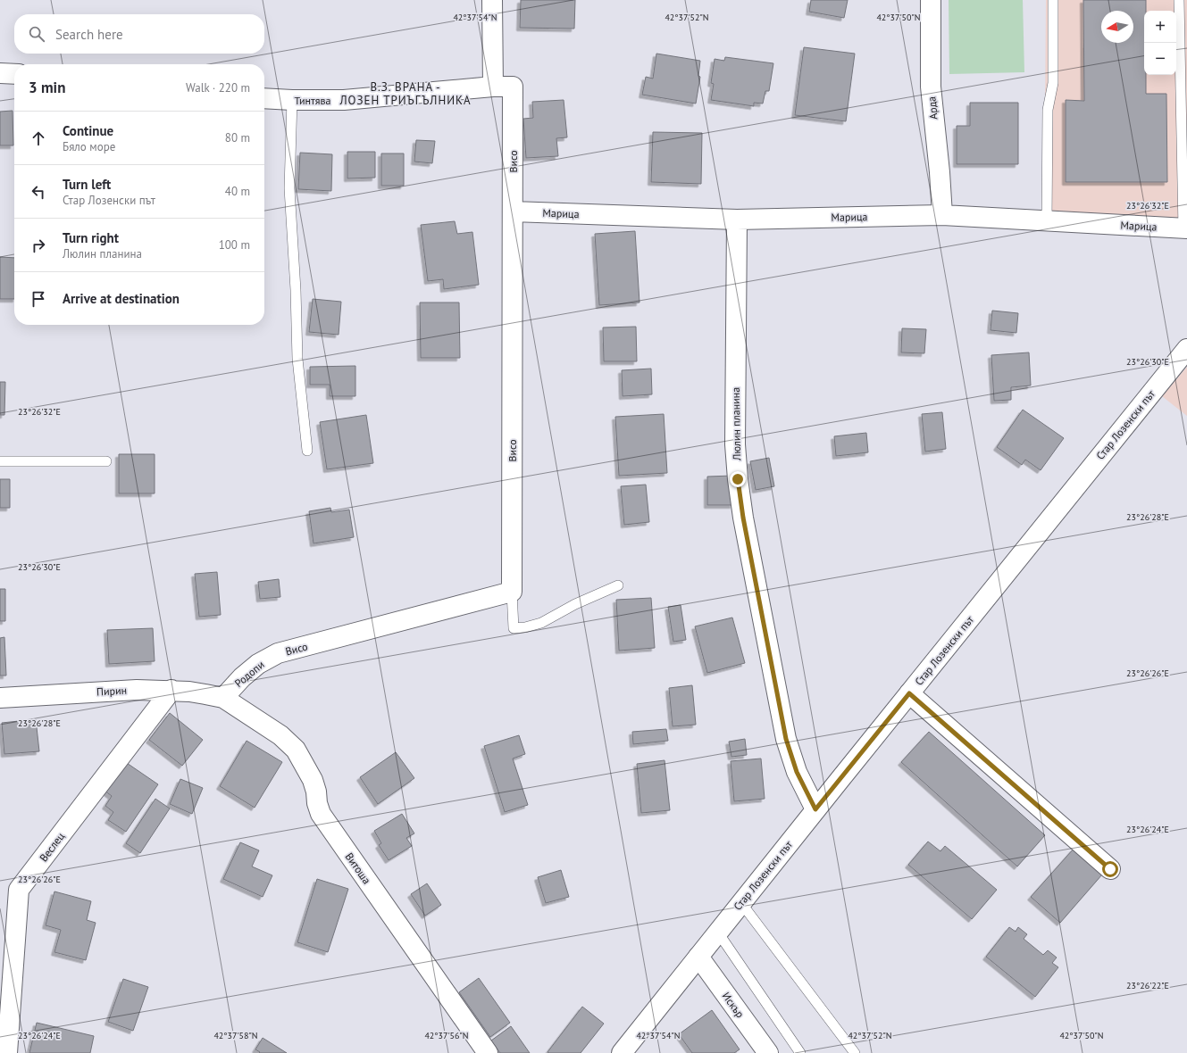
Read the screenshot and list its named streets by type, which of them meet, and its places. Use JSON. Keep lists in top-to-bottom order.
{
  "streets": {
    "street": [
      "Тинтява",
      "Арда",
      "Висо",
      "Марица",
      "Люлин планина",
      "Стар Лозенски път",
      "Родопи",
      "Пирин",
      "Веслец",
      "Витоша",
      "Искър"
    ]
  },
  "crossings": [
    ["Тинтява", "Висо"],
    ["Арда", "Марица"],
    ["Висо", "Марица"],
    ["Висо", "Родопи"],
    ["Марица", "Люлин планина"],
    ["Люлин планина", "Стар Лозенски път"],
    ["Стар Лозенски път", "Искър"],
    ["Родопи", "Пирин"],
    ["Родопи", "Витоша"],
    ["Пирин", "Веслец"],
    ["Пирин", "Витоша"]
  ],
  "districts": ["В.З. ВРАНА - ЛОЗЕН ТРИЪГЪЛНИКА"],
  "north": "left",
  "page": {
    "map_buttons": ["+", "−"],
    "search": "Search here",
    "heading": ["3 min", "Walk · 220 m"],
    "list": [
      ["Continue", "Бяло море", "80 m"],
      ["Turn left", "Стар Лозенски път", "40 m"],
      ["Turn right", "Люлин планина", "100 m"],
      "Arrive at destination"
    ]
  },
  "coordinates": [
    "42°37'54\"N",
    "42°37'52\"N",
    "42°37'50\"N",
    "23°26'32\"E",
    "23°26'30\"E",
    "23°26'28\"E",
    "23°26'26\"E",
    "23°26'24\"E",
    "23°26'22\"E",
    "42°37'58\"N",
    "42°37'56\"N"
  ]
}
